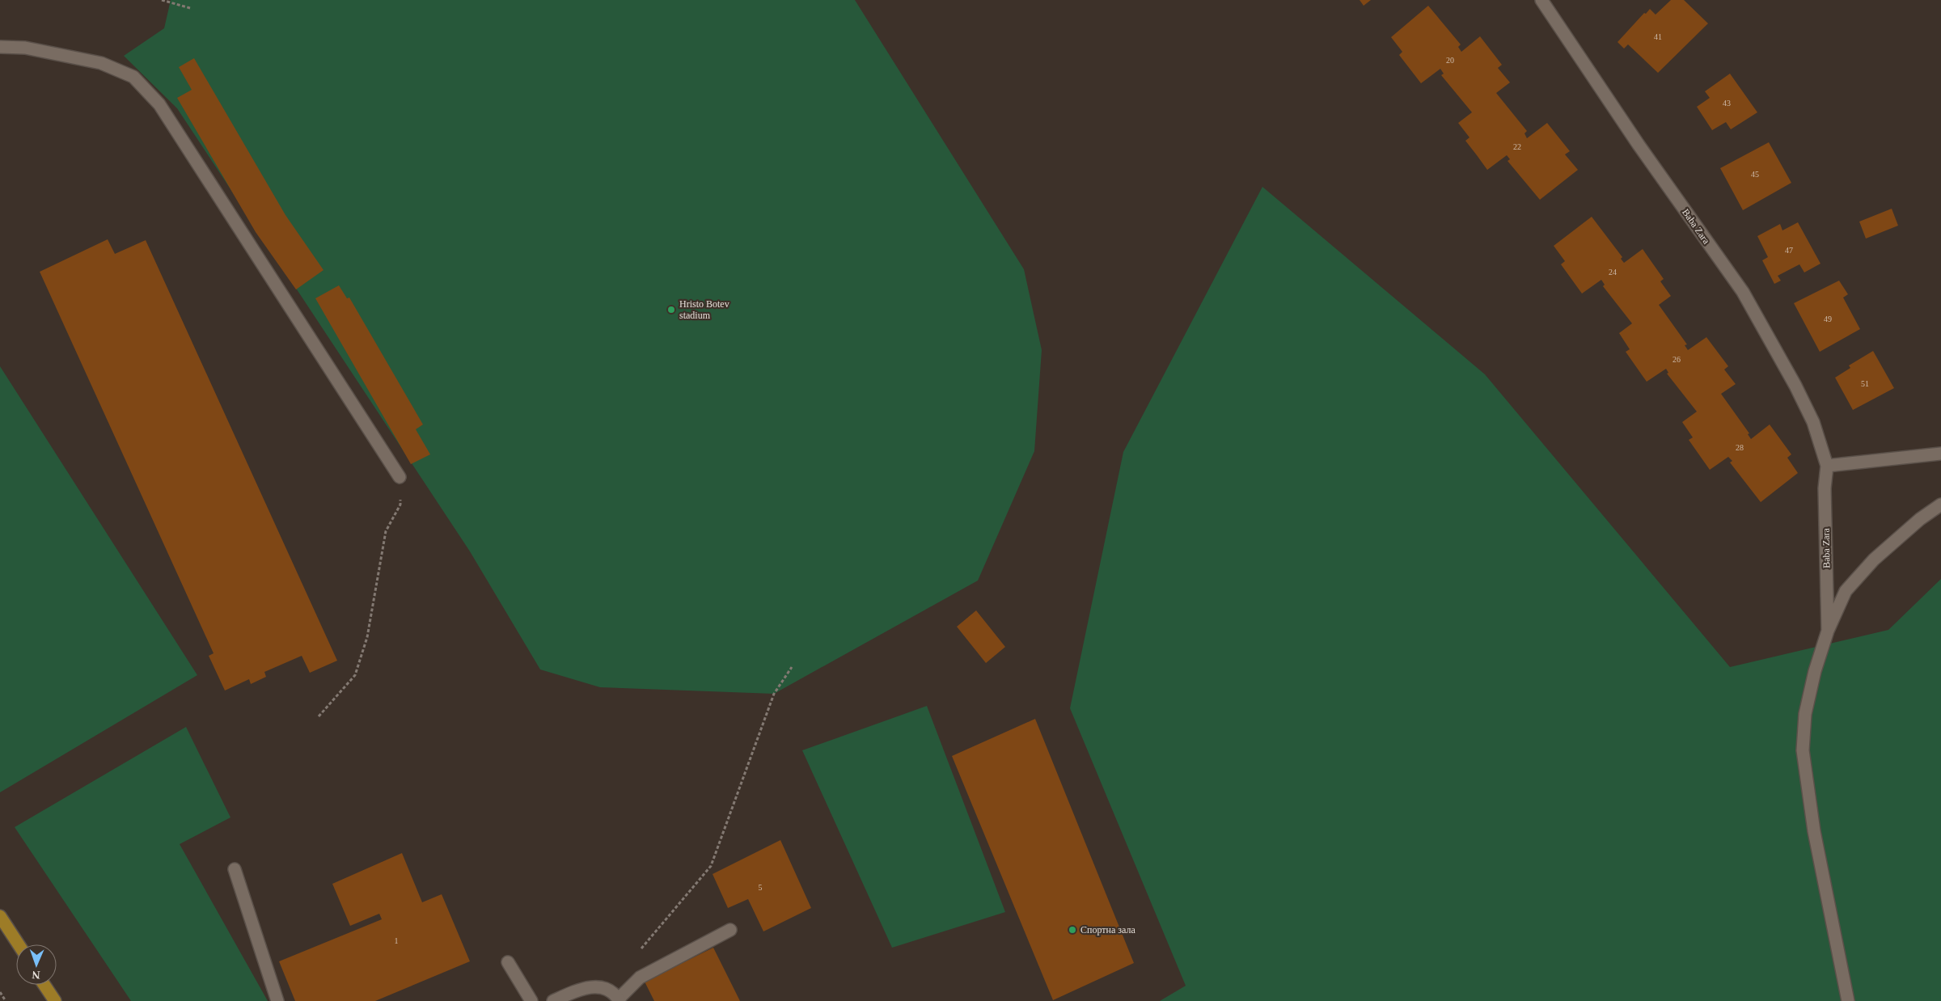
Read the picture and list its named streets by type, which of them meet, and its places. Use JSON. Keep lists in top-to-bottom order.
{
  "streets": {
    "street": ["Baba Zara"]
  },
  "places": ["Hristo Botev stadium", "Спортна зала"],
  "house_numbers": [
    "41",
    "20",
    "43",
    "22",
    "45",
    "47",
    "24",
    "49",
    "26",
    "51",
    "28",
    "5",
    "1"
  ],
  "north": "bottom"
}
